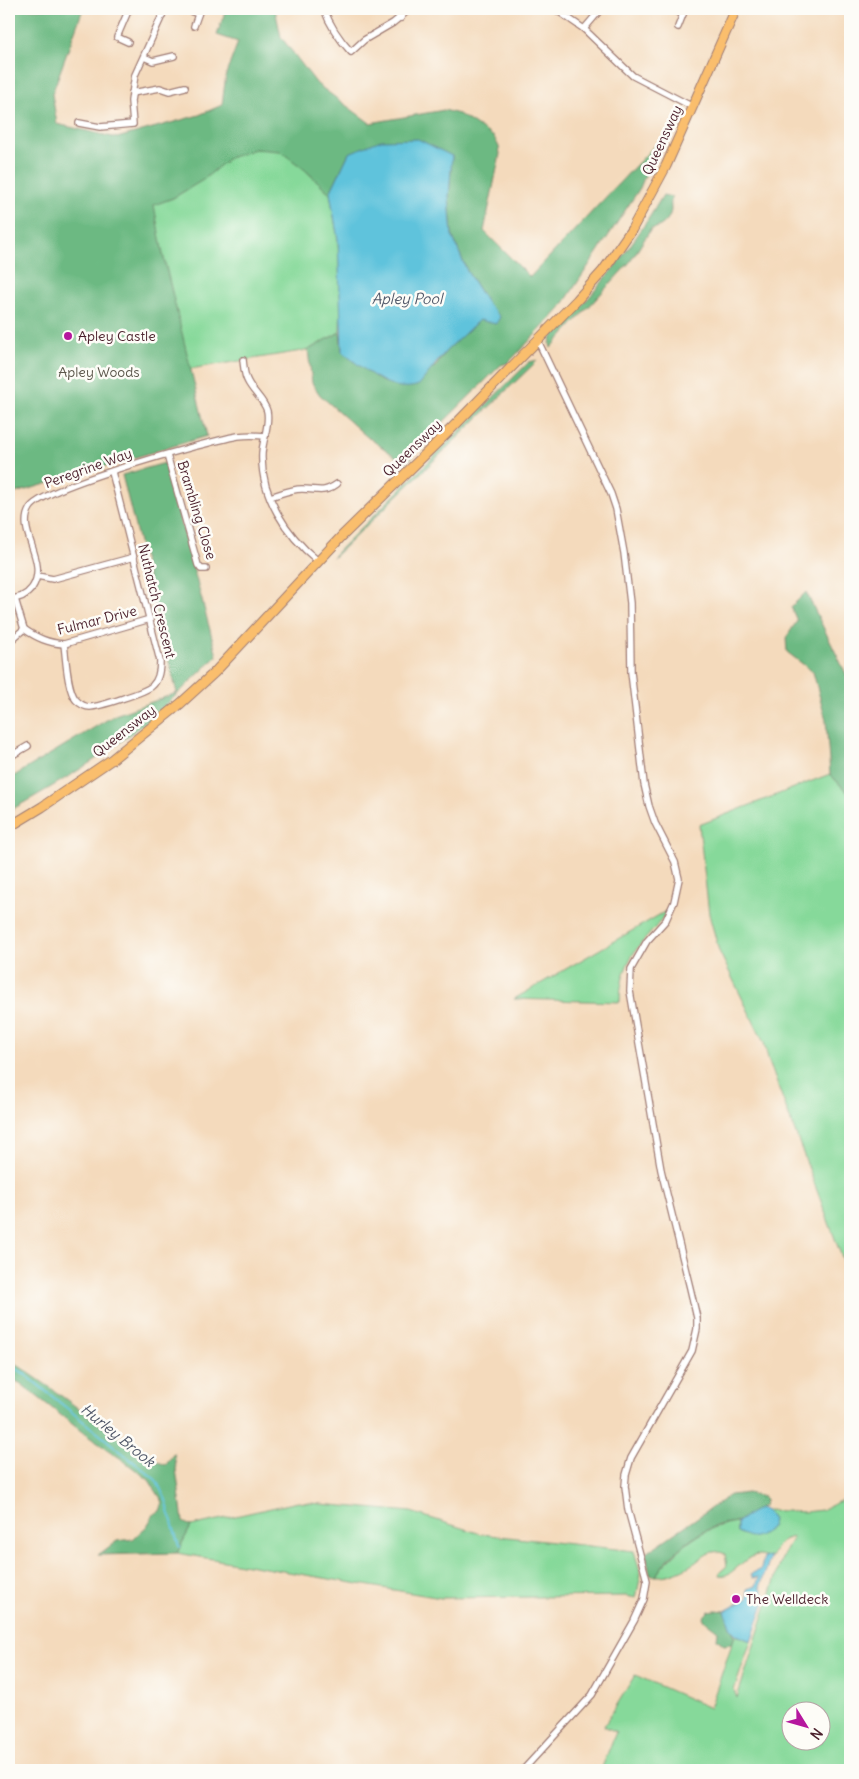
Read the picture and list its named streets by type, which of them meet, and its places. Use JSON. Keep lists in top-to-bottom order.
{
  "streets": {
    "main road": ["Queensway"],
    "street": [
      "Peregrine Way",
      "Brambling Close",
      "Nuthatch Crescent",
      "Fulmar Drive"
    ]
  },
  "crossings": [
    ["Peregrine Way", "Brambling Close"],
    ["Peregrine Way", "Nuthatch Crescent"],
    ["Nuthatch Crescent", "Fulmar Drive"]
  ],
  "water": ["Apley Pool", "Hurley Brook"],
  "parks": ["Apley Woods"],
  "places": ["Apley Castle", "The Welldeck"],
  "north": "bottom right"
}
